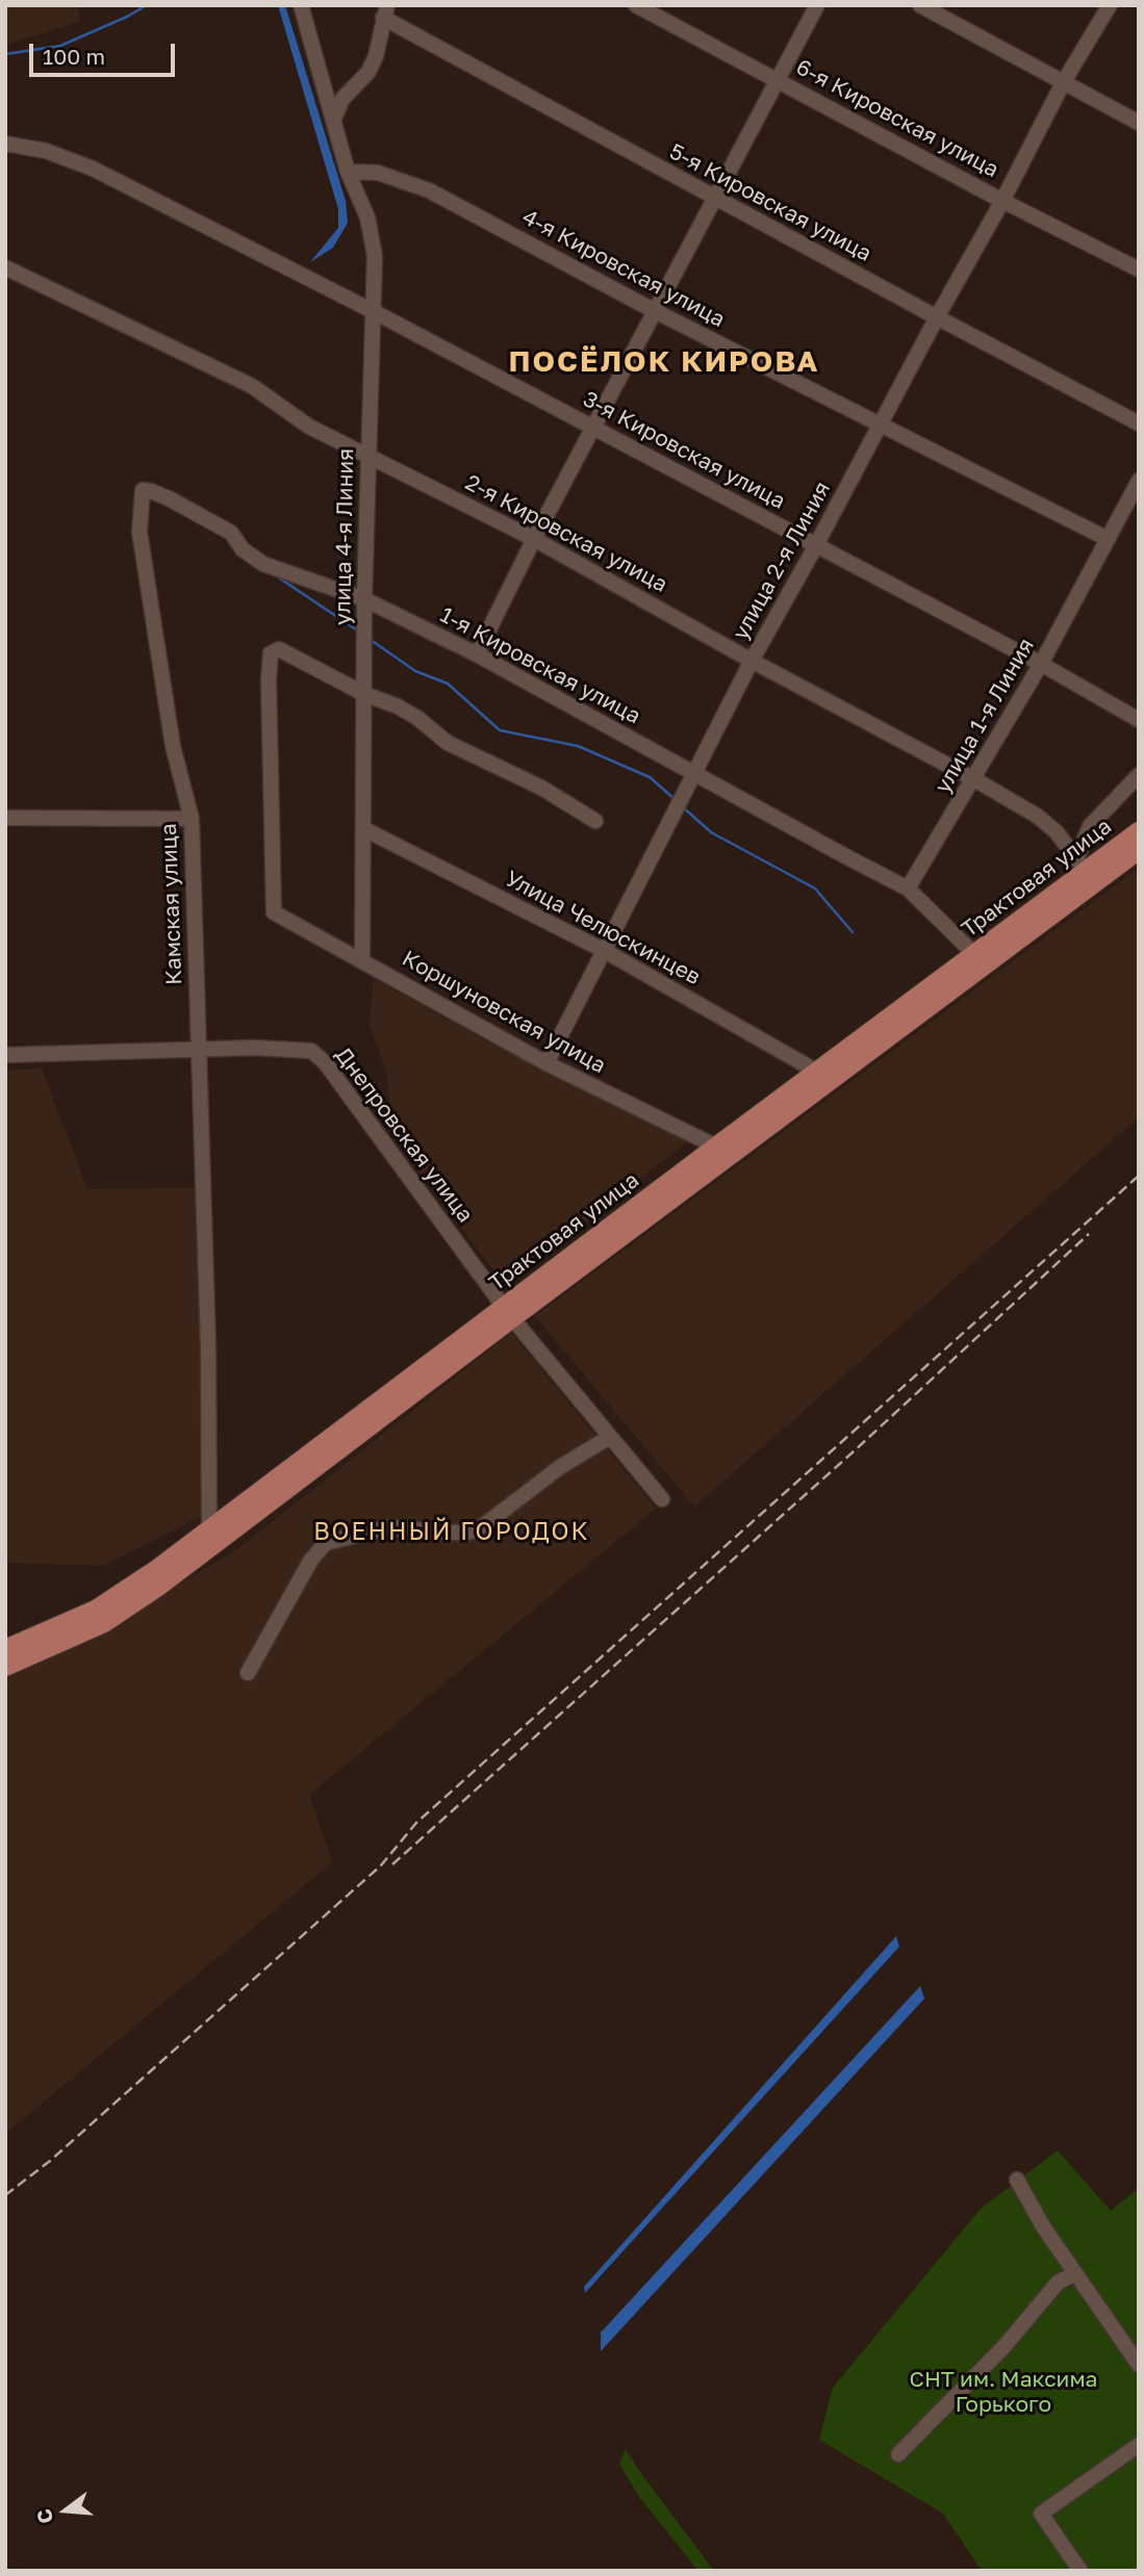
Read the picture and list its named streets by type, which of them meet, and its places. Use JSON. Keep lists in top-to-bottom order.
{
  "streets": {
    "main road": ["Трактовая улица"],
    "street": [
      "6-я Кировская улица",
      "5-я Кировская улица",
      "4-я Кировская улица",
      "3-я Кировская улица",
      "2-я Кировская улица",
      "улица 4-я Линия",
      "улица 2-я Линия",
      "1-я Кировская улица",
      "улица 1-я Линия",
      "Камская улица",
      "Улица Челюскинцев",
      "Коршуновская улица",
      "Днепровская улица"
    ]
  },
  "crossings": [
    ["6-я Кировская улица", "улица 2-я Линия"],
    ["5-я Кировская улица", "улица 2-я Линия"],
    ["4-я Кировская улица", "улица 4-я Линия"],
    ["4-я Кировская улица", "улица 2-я Линия"],
    ["4-я Кировская улица", "улица 1-я Линия"],
    ["3-я Кировская улица", "улица 4-я Линия"],
    ["3-я Кировская улица", "улица 2-я Линия"],
    ["3-я Кировская улица", "улица 1-я Линия"],
    ["2-я Кировская улица", "улица 4-я Линия"],
    ["2-я Кировская улица", "улица 2-я Линия"],
    ["2-я Кировская улица", "улица 1-я Линия"],
    ["2-я Кировская улица", "Трактовая улица"],
    ["улица 4-я Линия", "1-я Кировская улица"],
    ["улица 4-я Линия", "Камская улица"],
    ["улица 4-я Линия", "Улица Челюскинцев"],
    ["улица 4-я Линия", "Коршуновская улица"],
    ["улица 2-я Линия", "1-я Кировская улица"],
    ["улица 2-я Линия", "Улица Челюскинцев"],
    ["улица 2-я Линия", "Коршуновская улица"],
    ["1-я Кировская улица", "улица 1-я Линия"],
    ["1-я Кировская улица", "Камская улица"],
    ["Трактовая улица", "Камская улица"],
    ["Трактовая улица", "Улица Челюскинцев"],
    ["Трактовая улица", "Коршуновская улица"],
    ["Трактовая улица", "Днепровская улица"],
    ["Камская улица", "Днепровская улица"]
  ],
  "districts": ["ПОСЁЛОК КИРОВА", "ВОЕННЫЙ ГОРОДОК"],
  "parks": ["СНТ им. Максима Горького"],
  "scale_bar": "100 m",
  "north": "left"
}
